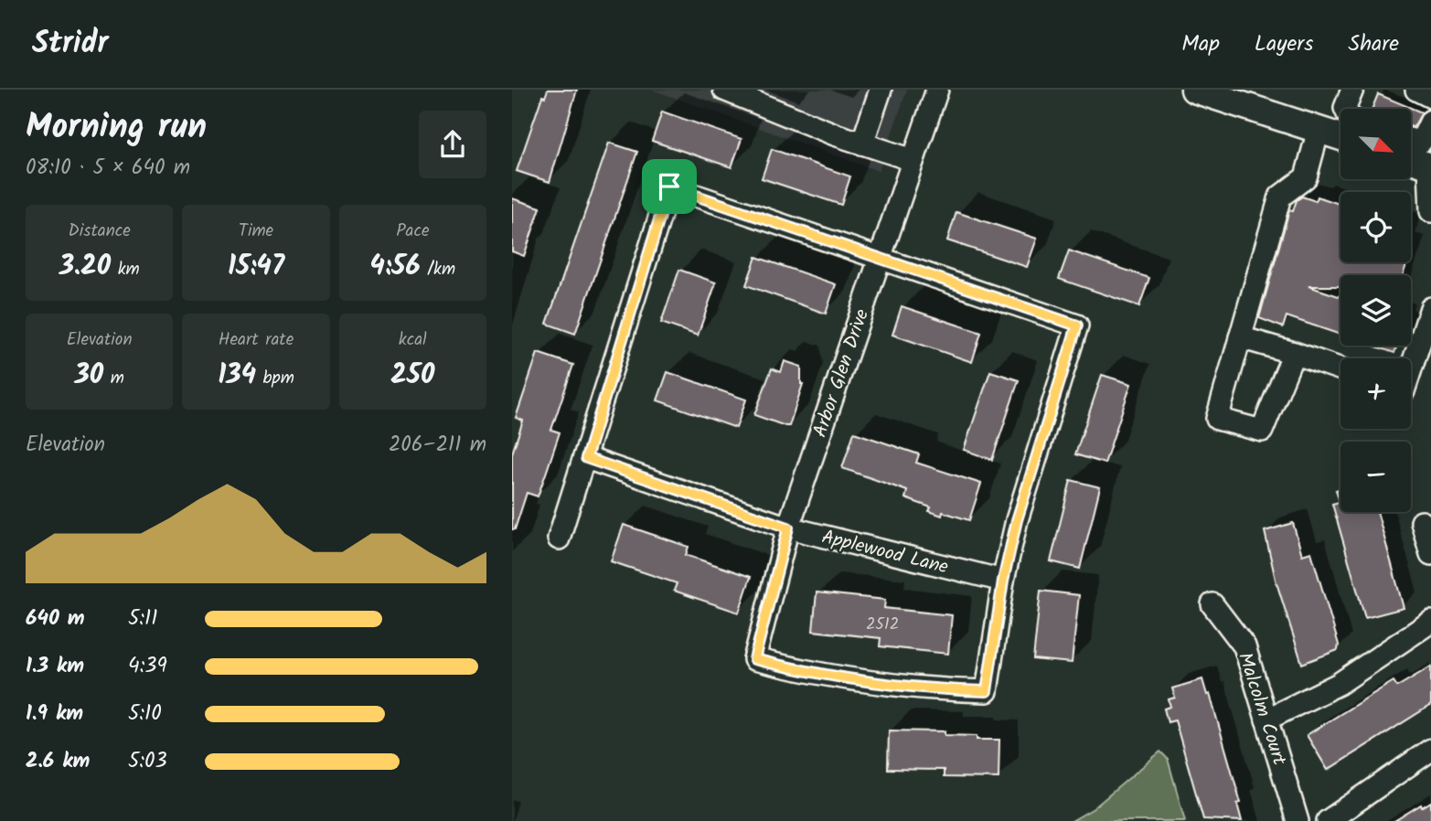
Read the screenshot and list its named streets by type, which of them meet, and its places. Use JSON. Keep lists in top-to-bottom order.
{
  "streets": {
    "street": ["Arbor Glen Drive", "Applewood Lane", "Malcolm Court"]
  },
  "crossings": [
    ["Arbor Glen Drive", "Applewood Lane"]
  ],
  "house_numbers": ["2512"],
  "north": "bottom right",
  "page": {
    "header": "Stridr",
    "nav": ["Map", "Layers", "Share"],
    "heading": ["Morning run", "08:10 · 5 × 640 m"],
    "map_buttons": ["+", "−"],
    "stats": [
      ["Distance", "3.20 km"],
      ["Time", "15:47"],
      ["Pace", "4:56 /km"],
      ["Elevation", "30 m"],
      ["Heart rate", "134 bpm"],
      ["kcal", "250"]
    ],
    "chart": ["Elevation", "206–211 m"],
    "list": [
      {
        "name": "640 m",
        "note": "5:11"
      },
      {
        "name": "1.3 km",
        "note": "4:39"
      },
      {
        "name": "1.9 km",
        "note": "5:10"
      },
      {
        "name": "2.6 km",
        "note": "5:03"
      }
    ]
  }
}
